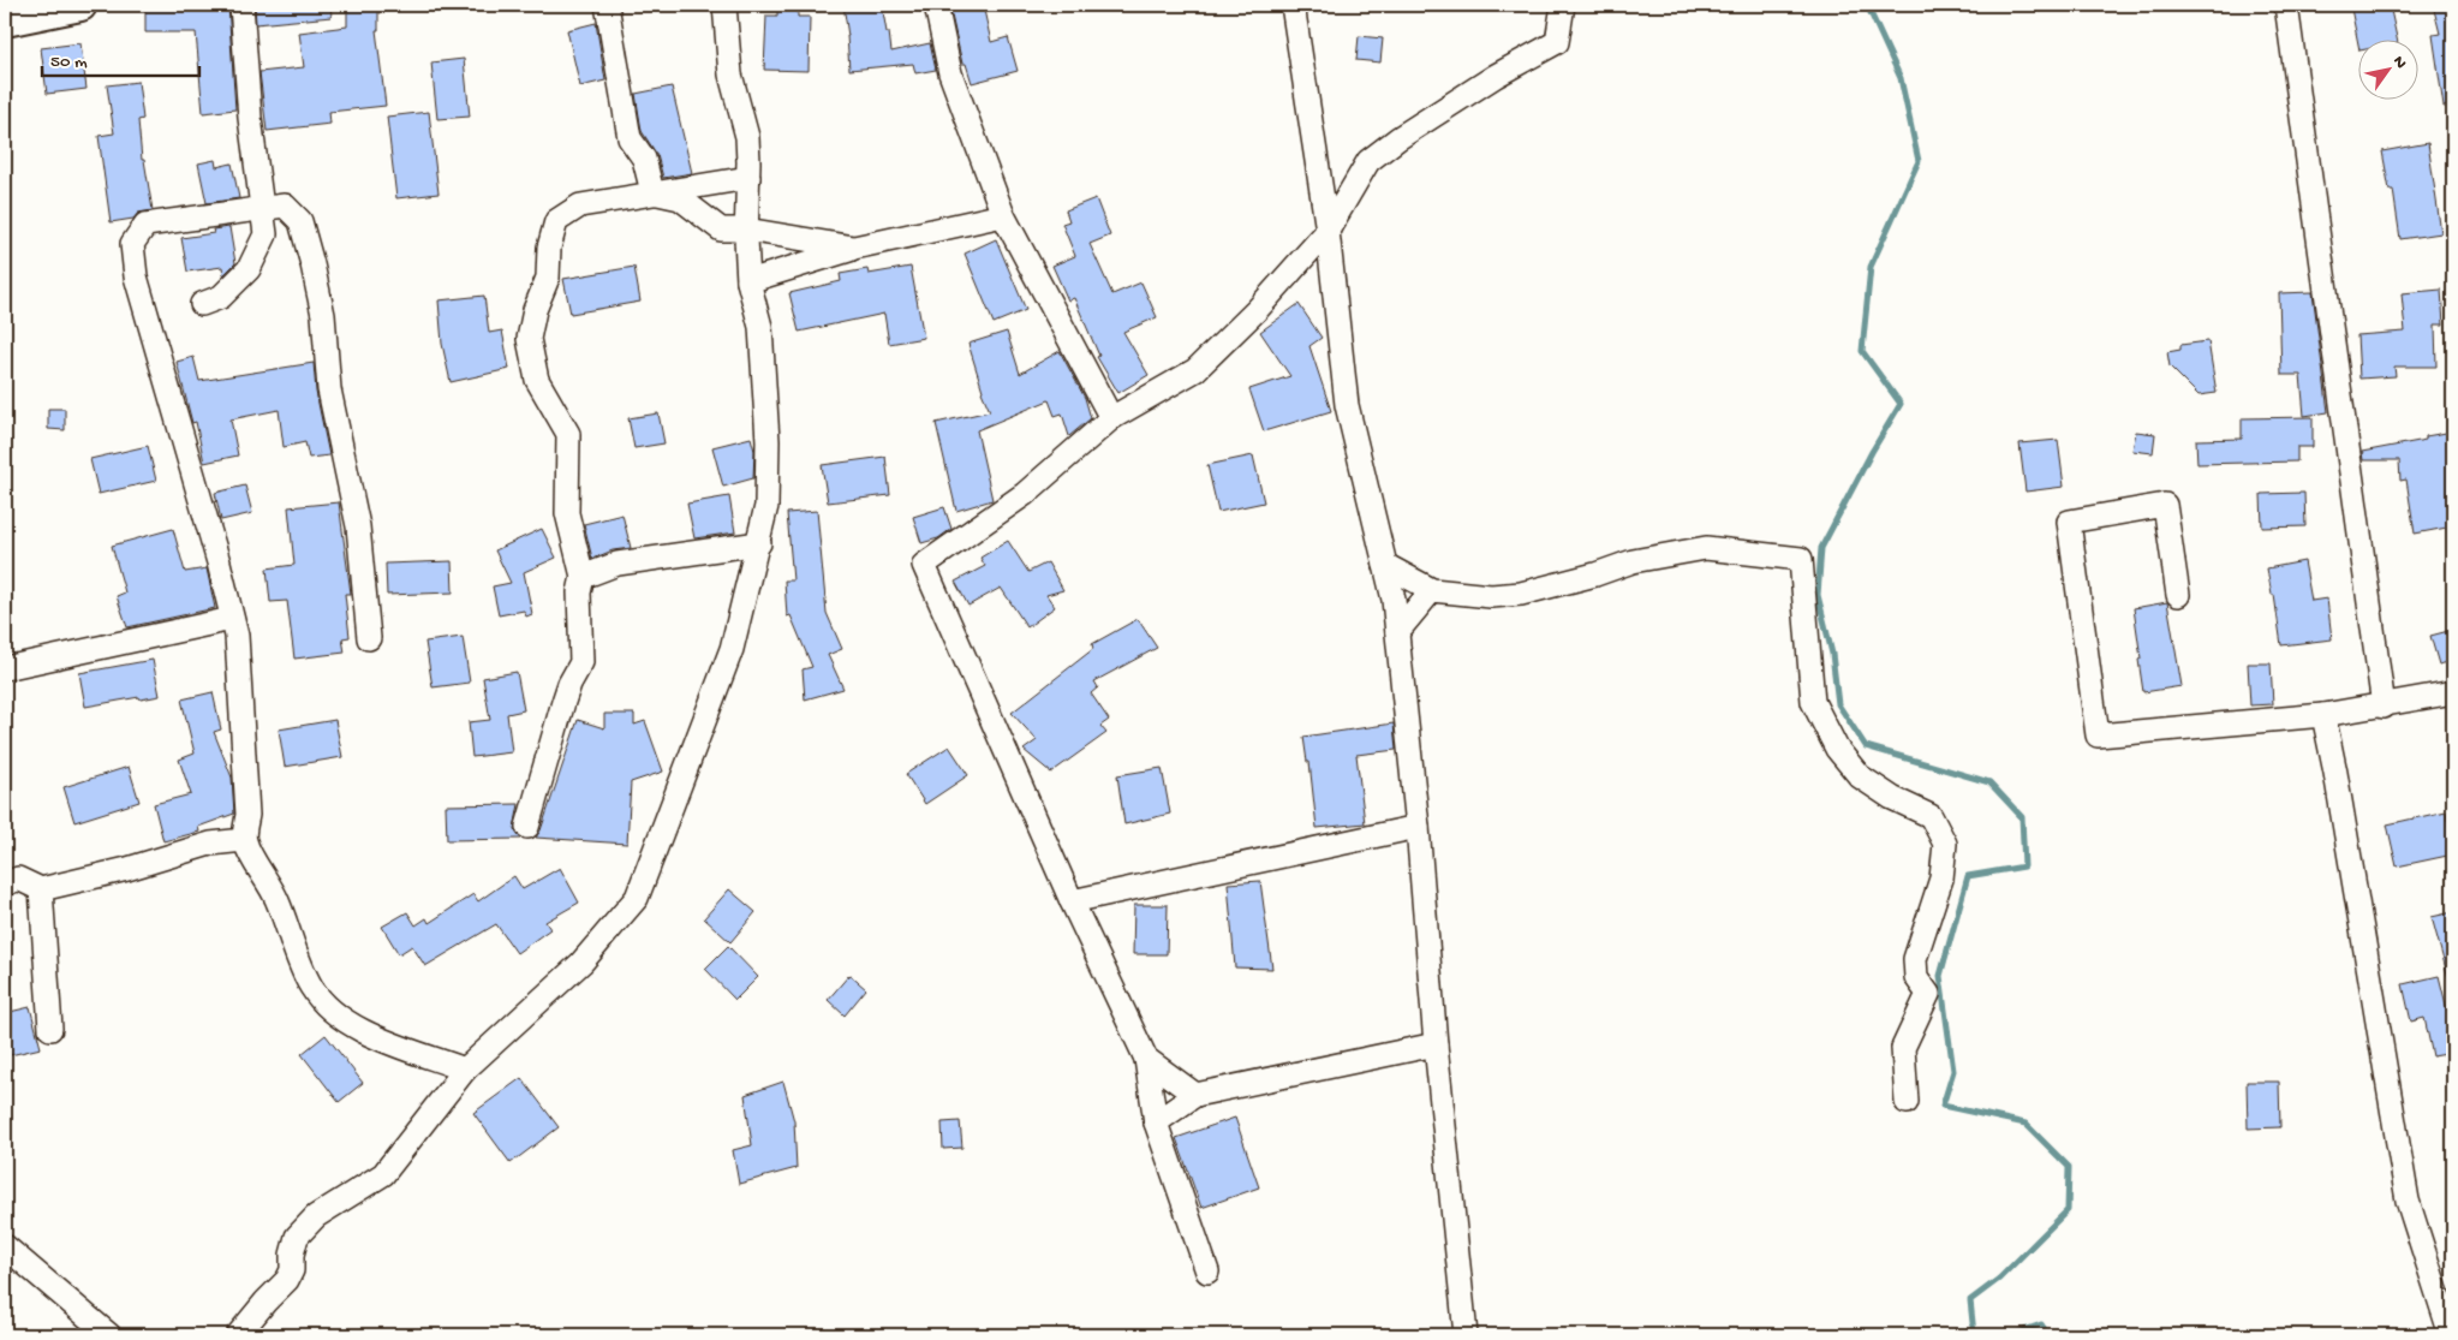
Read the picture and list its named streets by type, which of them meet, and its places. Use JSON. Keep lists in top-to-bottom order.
{
  "scale_bar": "50 m",
  "north": "top right"
}
